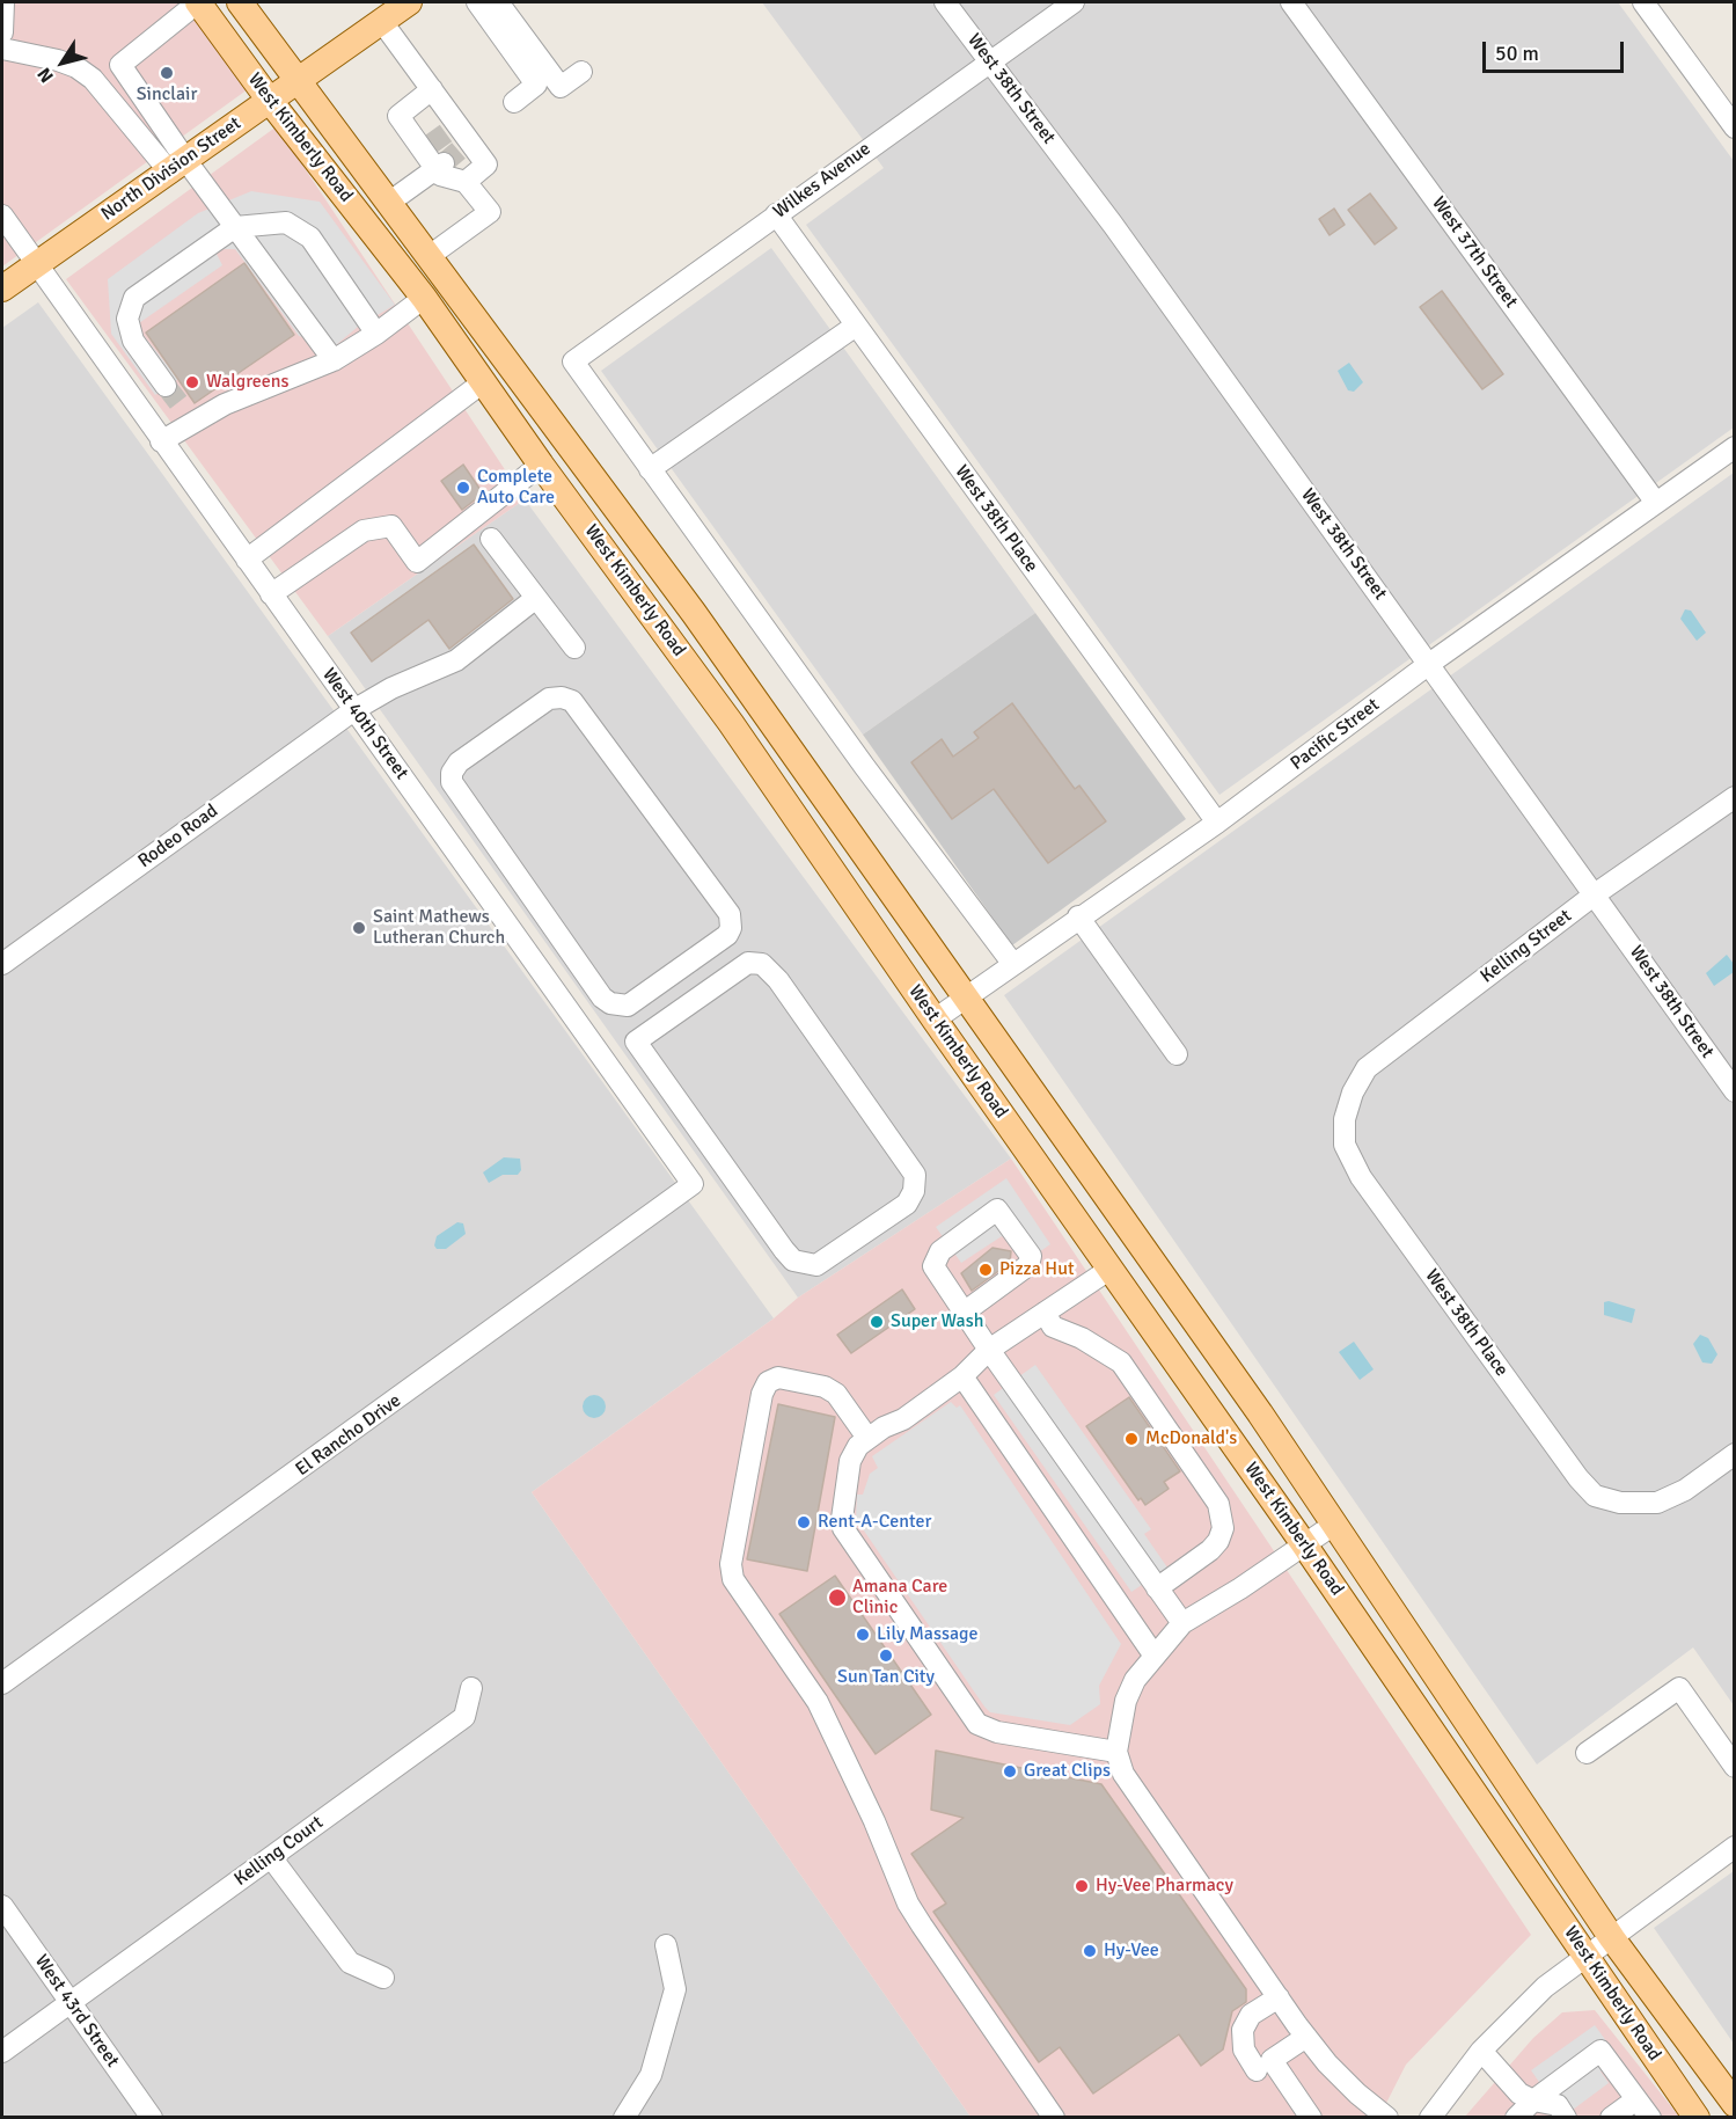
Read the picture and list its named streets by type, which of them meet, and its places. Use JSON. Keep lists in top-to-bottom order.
{
  "streets": {
    "main road": ["West Kimberly Road", "North Division Street"],
    "street": [
      "West 38th Street",
      "Wilkes Avenue",
      "West 37th Street",
      "West 38th Place",
      "West 40th Street",
      "Pacific Street",
      "Rodeo Road",
      "Kelling Street",
      "El Rancho Drive",
      "Kelling Court",
      "West 43rd Street"
    ]
  },
  "crossings": [
    ["West 38th Street", "Wilkes Avenue"],
    ["West 38th Street", "Pacific Street"],
    ["West 38th Street", "Kelling Street"],
    ["West Kimberly Road", "North Division Street"],
    ["West Kimberly Road", "Pacific Street"],
    ["North Division Street", "West 40th Street"],
    ["Wilkes Avenue", "West 38th Place"],
    ["West 37th Street", "Pacific Street"],
    ["West 38th Place", "Pacific Street"],
    ["West 38th Place", "Kelling Street"],
    ["West 40th Street", "Rodeo Road"],
    ["West 40th Street", "El Rancho Drive"],
    ["Kelling Court", "West 43rd Street"]
  ],
  "places": [
    "Sinclair",
    "Walgreens",
    "Complete Auto Care",
    "Saint Mathews Lutheran Church",
    "Pizza Hut",
    "Super Wash",
    "McDonald's",
    "Rent-A-Center",
    "Amana Care Clinic",
    "Lily Massage",
    "Sun Tan City",
    "Great Clips",
    "Hy-Vee Pharmacy",
    "Hy-Vee"
  ],
  "scale_bar": "50 m",
  "north": "bottom left"
}
